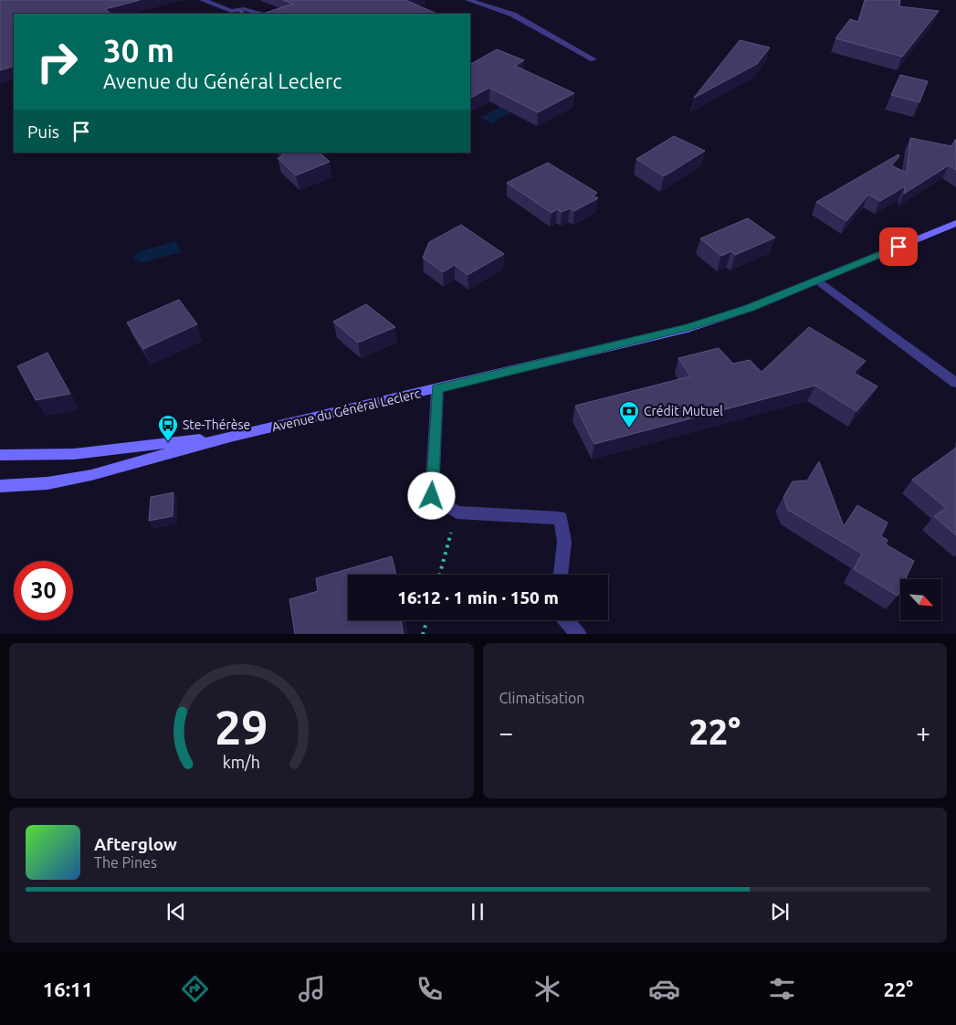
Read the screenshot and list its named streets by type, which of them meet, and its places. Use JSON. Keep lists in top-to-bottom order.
{
  "streets": {
    "main road": ["Avenue du Général Leclerc"]
  },
  "places": {
    "bank": ["Crédit Mutuel"],
    "bus stop": ["Ste-Thérèse"]
  },
  "north": "bottom right",
  "page": {
    "turn": ["30 m", "Avenue du Général Leclerc"],
    "then": "Puis",
    "limit": "30",
    "trip": "16:12 · 1 min · 150 m",
    "tile": "Climatisation",
    "heat": ["−", "22°", "+"],
    "song": ["Afterglow", "The Pines"],
    "tabs": ["16:11", "22°"],
    "gauge": ["29", "km/h"]
  }
}
